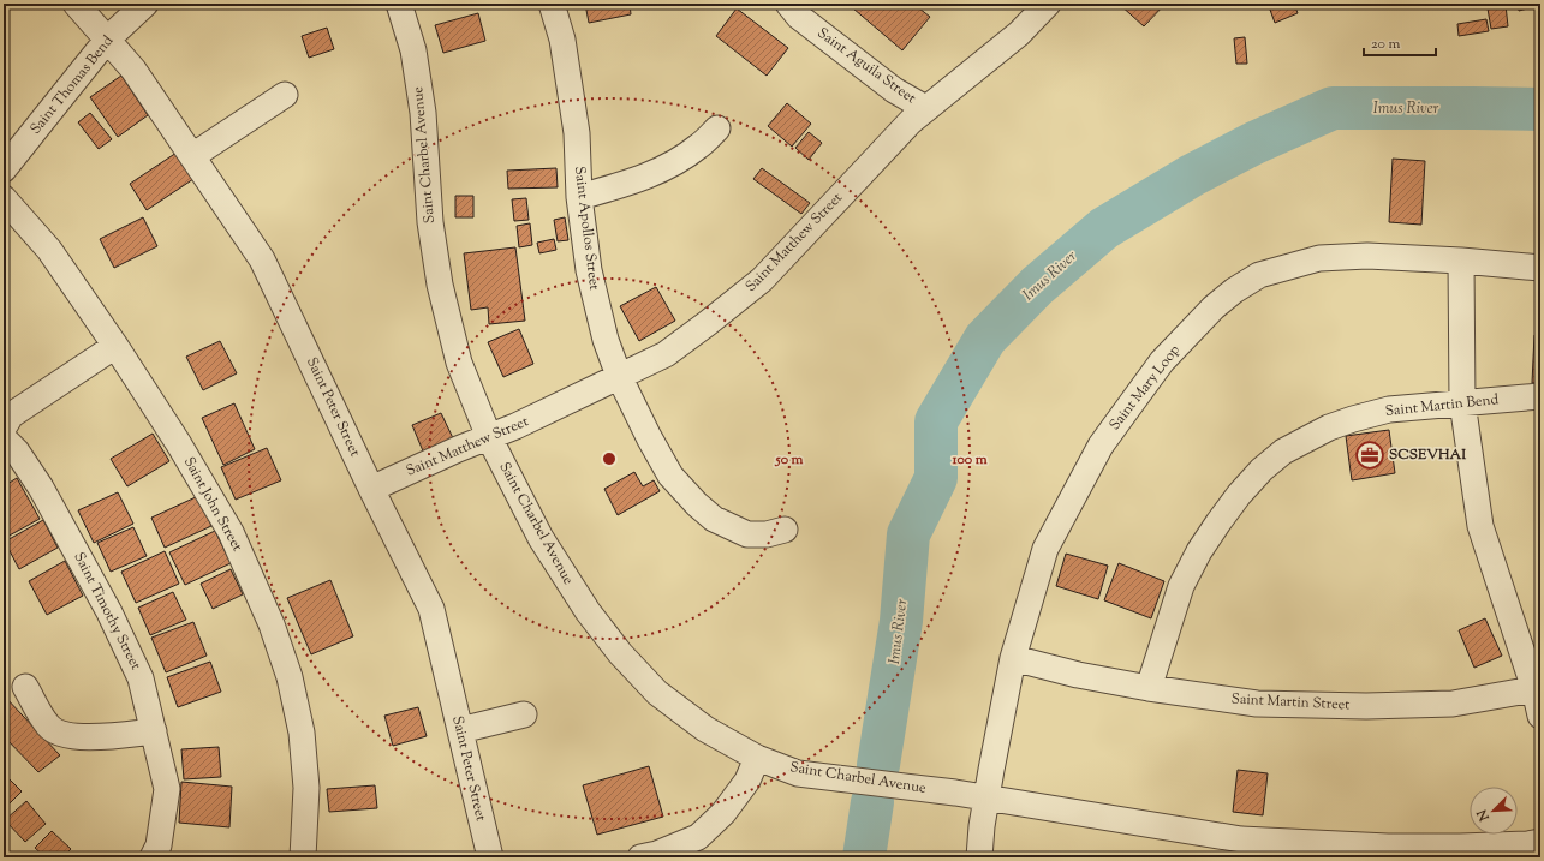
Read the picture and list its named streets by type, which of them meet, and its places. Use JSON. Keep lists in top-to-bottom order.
{
  "streets": {
    "street": [
      "Saint Aguila Street",
      "Saint Thomas Bend",
      "Saint Charbel Avenue",
      "Saint Apollos Street",
      "Saint Matthew Street",
      "Saint Mary Loop",
      "Saint Martin Bend",
      "Saint Peter Street",
      "Saint John Street",
      "Saint Timothy Street",
      "Saint Martin Street"
    ]
  },
  "crossings": [
    ["Saint Aguila Street", "Saint Matthew Street"],
    ["Saint Thomas Bend", "Saint Peter Street"],
    ["Saint Charbel Avenue", "Saint Matthew Street"],
    ["Saint Charbel Avenue", "Saint Mary Loop"],
    ["Saint Apollos Street", "Saint Matthew Street"],
    ["Saint Matthew Street", "Saint Peter Street"],
    ["Saint Mary Loop", "Saint Martin Street"],
    ["Saint Martin Bend", "Saint Martin Street"]
  ],
  "water": ["Imus River"],
  "places": {
    "office": ["SCSEVHAI"]
  },
  "scale_bar": "20 m",
  "north": "bottom left",
  "rings": ["50 m", "100 m"]
}
